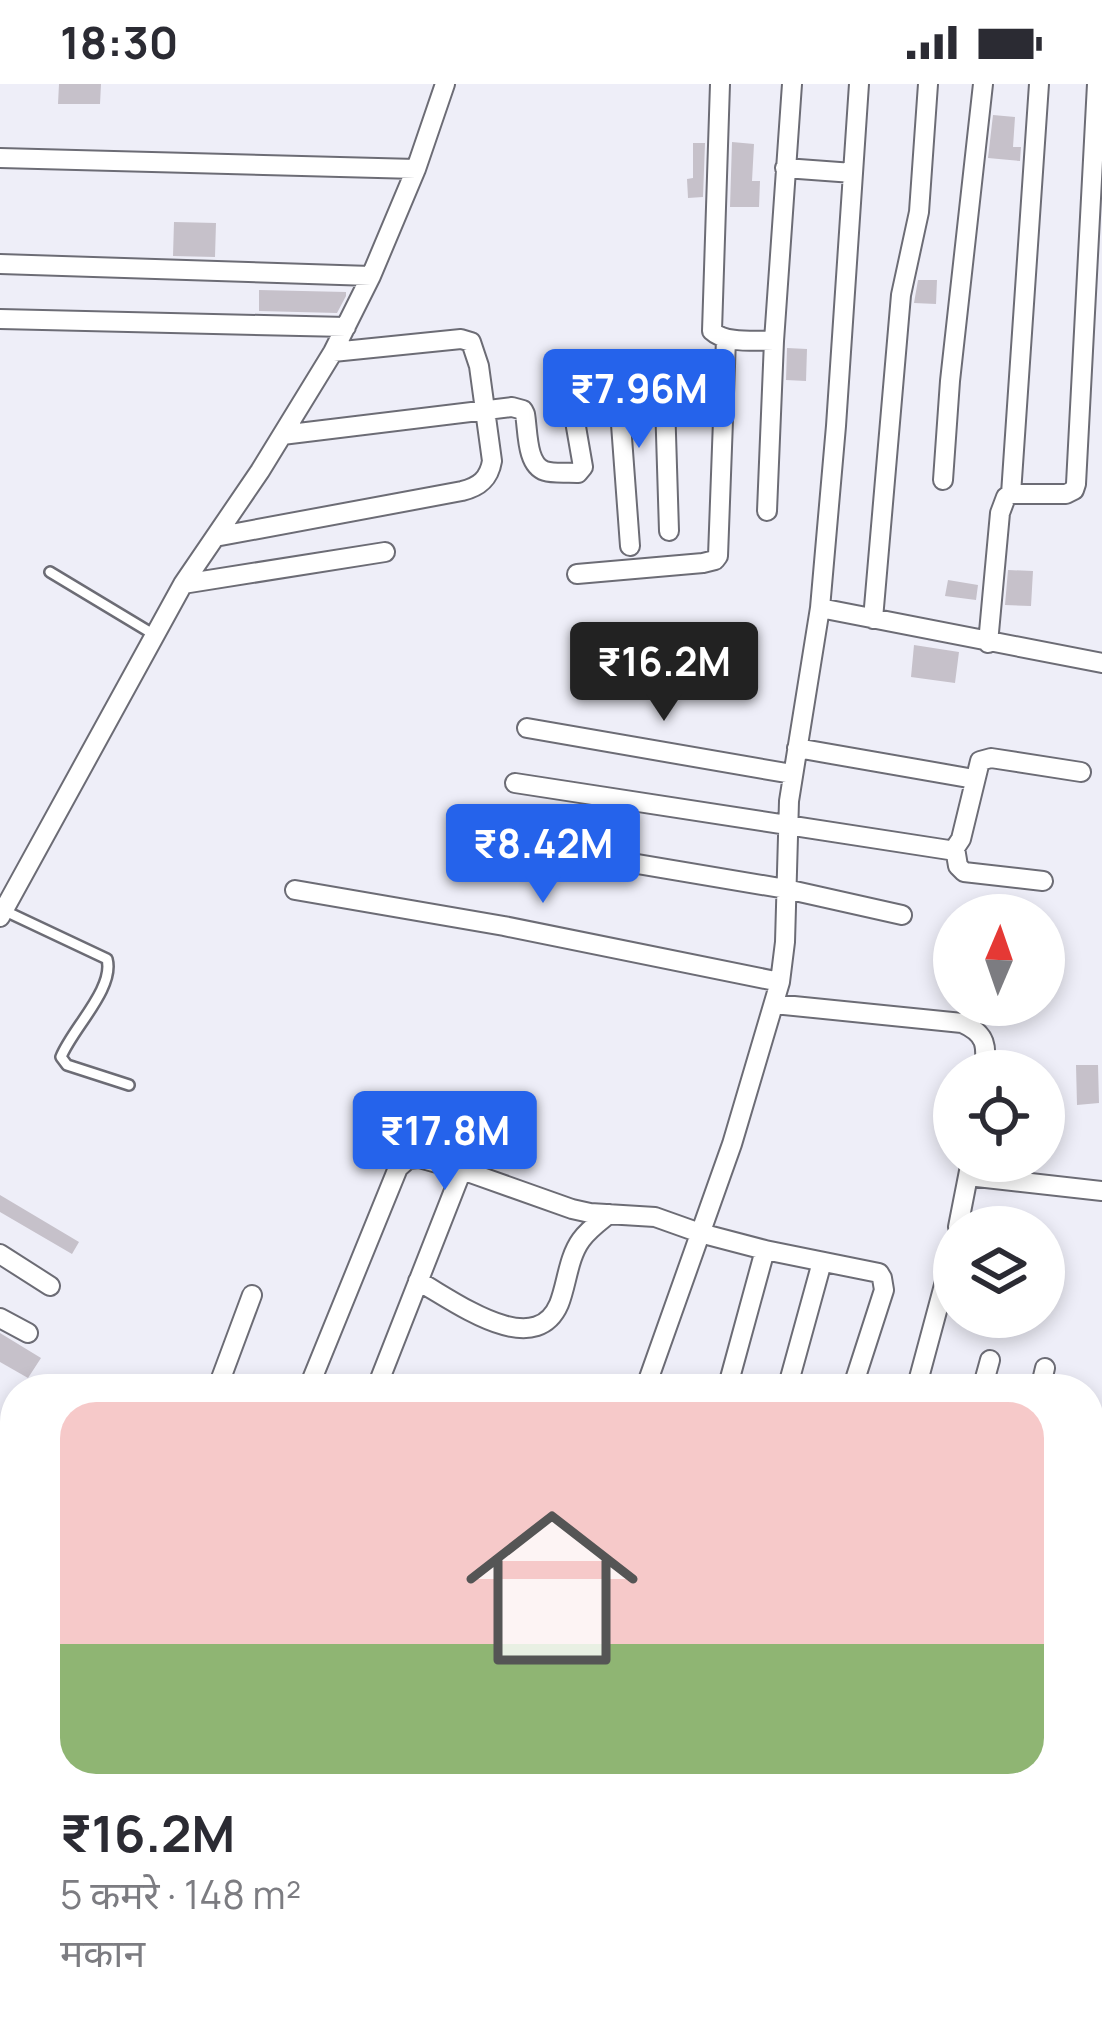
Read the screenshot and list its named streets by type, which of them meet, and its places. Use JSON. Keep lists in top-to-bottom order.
{
  "north": "top",
  "page": {
    "status": "18:30",
    "price": [
      "₹7.96M",
      "₹16.2M",
      "₹8.42M",
      "₹17.8M"
    ],
    "list": [
      {
        "name": "₹16.2M",
        "note": "5 कमरे · 148 m² · मकान"
      }
    ]
  }
}
